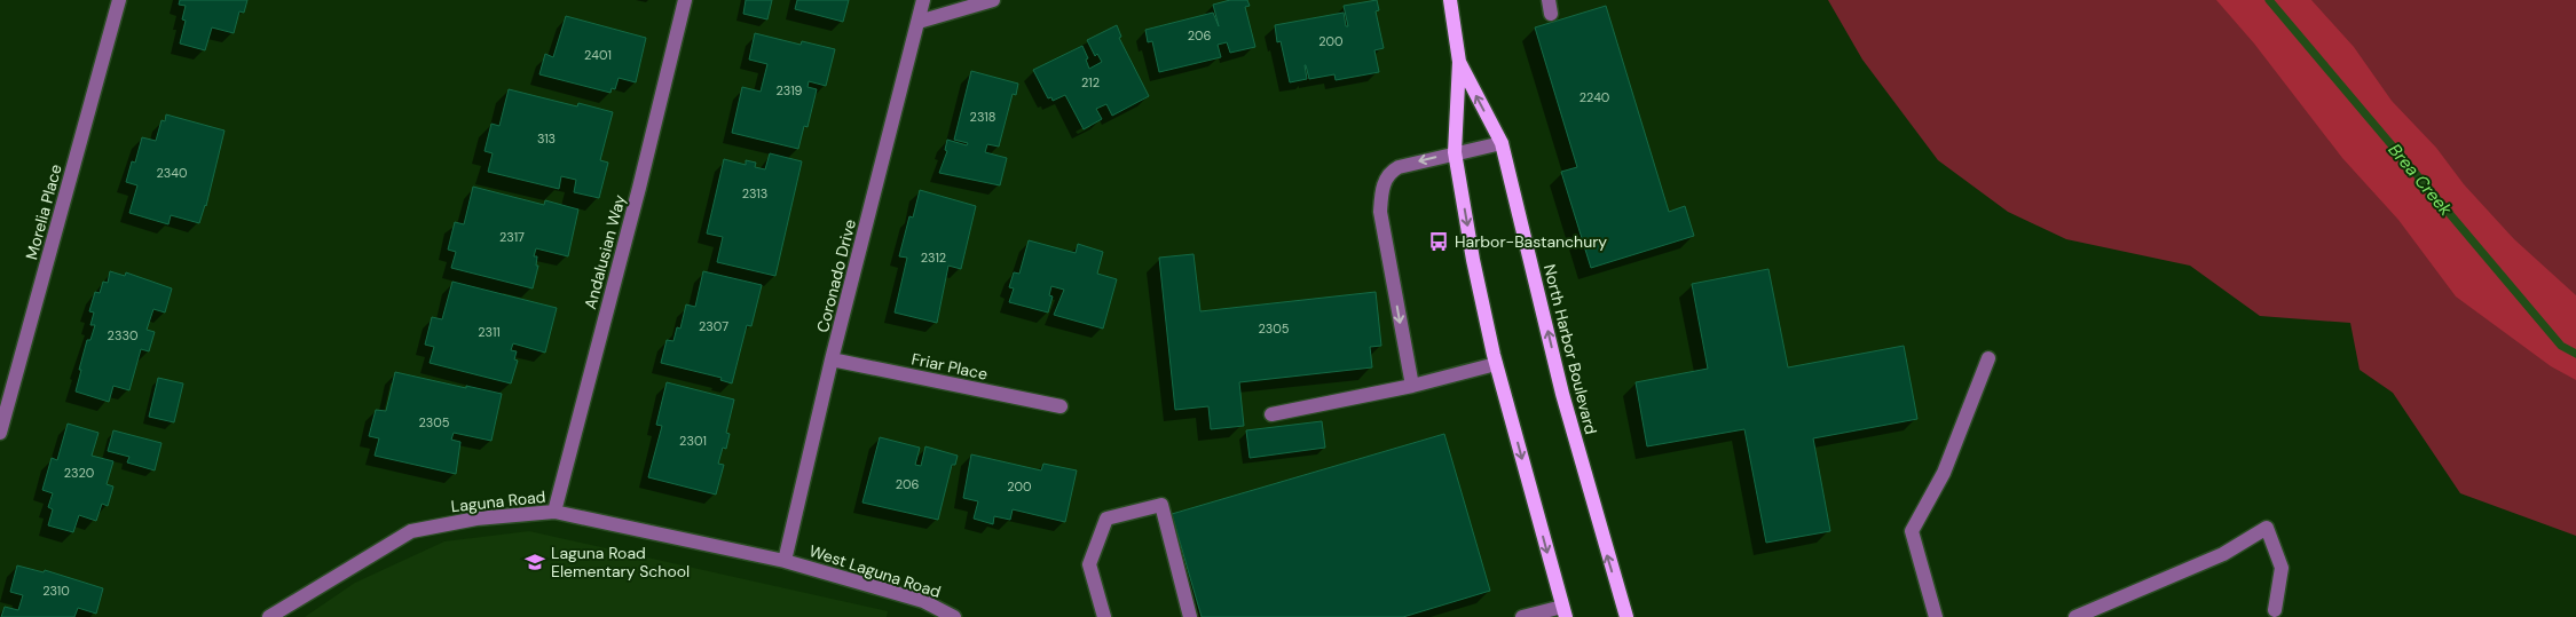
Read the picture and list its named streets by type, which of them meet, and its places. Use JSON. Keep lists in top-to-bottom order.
{
  "streets": {
    "main road": ["North Harbor Boulevard"],
    "street": [
      "Morelia Place",
      "Andalusian Way",
      "Coronado Drive",
      "Friar Place",
      "Laguna Road",
      "West Laguna Road"
    ]
  },
  "crossings": [
    ["Andalusian Way", "Laguna Road"],
    ["Coronado Drive", "Friar Place"],
    ["Coronado Drive", "Laguna Road"],
    ["Coronado Drive", "West Laguna Road"],
    ["Laguna Road", "West Laguna Road"]
  ],
  "water": ["Brea Creek"],
  "places": {
    "bus stop": ["Harbor-Bastanchury"],
    "school or university": ["Laguna Road Elementary School"]
  },
  "house_numbers": [
    "206",
    "200",
    "2401",
    "212",
    "2319",
    "2240",
    "2318",
    "313",
    "2340",
    "2313",
    "2317",
    "2312",
    "2307",
    "2305",
    "2311",
    "2330",
    "2305",
    "2301",
    "2320",
    "206",
    "200",
    "2310"
  ]
}
